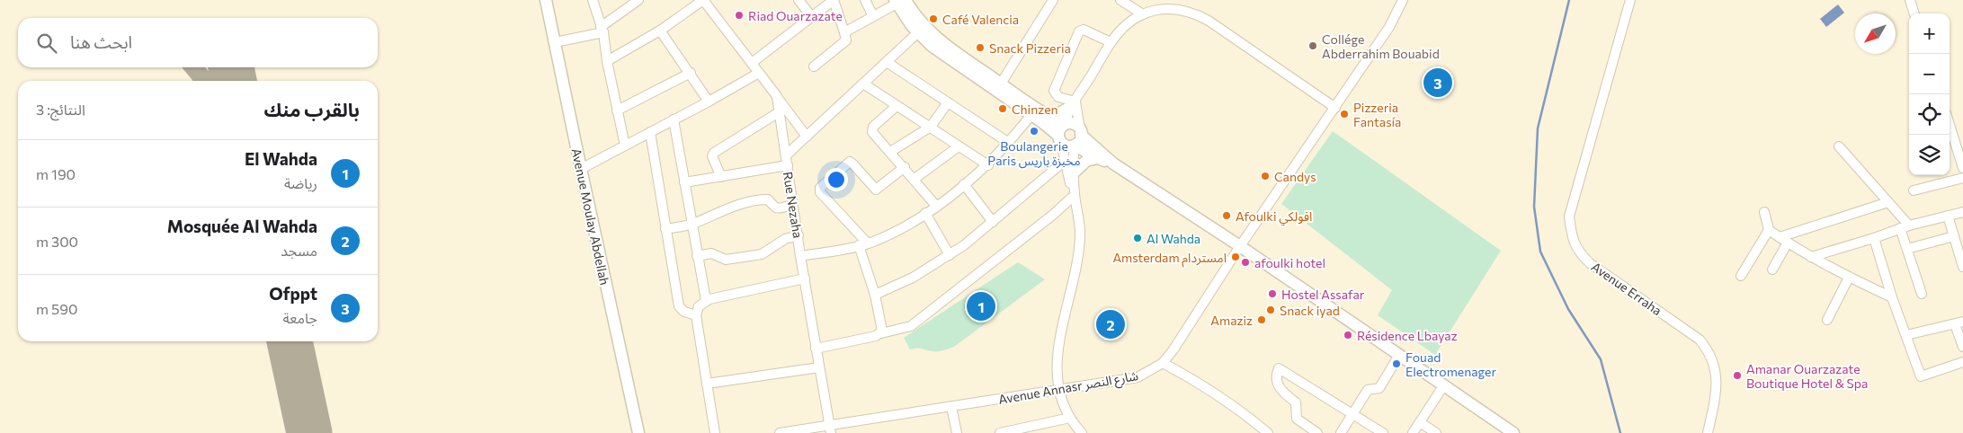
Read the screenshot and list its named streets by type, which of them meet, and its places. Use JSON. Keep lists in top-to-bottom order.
{
  "streets": {
    "main road": ["Avenue Moulay Abdellah"],
    "street": ["Rue Nezaha", "Avenue Erraha", "Avenue Annasr شارع النصر"]
  },
  "crossings": [
    ["Rue Nezaha", "Avenue Annasr شارع النصر"]
  ],
  "places": [
    "Riad Ouarzazate",
    "Café Valencia",
    "Collége Abderrahim Bouabid",
    "Snack Pizzeria",
    "Chinzen",
    "Pizzeria Fantasía",
    "Boulangerie Paris مخبزة باريس",
    "Candys",
    "Afoulki افولكي",
    "Al Wahda",
    "Amsterdam امستردام",
    "afoulki hotel",
    "Hostel Assafar",
    "Snack iyad",
    "Amaziz",
    "Résidence Lbayaz",
    "Fouad Electromenager",
    "Amanar Ouarzazate Boutique Hotel & Spa"
  ],
  "north": "bottom left",
  "page": {
    "map_buttons": ["+", "−"],
    "search": "ابحث هنا",
    "pins": ["3", "1", "2"],
    "heading": ["بالقرب منك", "النتائج: 3"],
    "list": [
      {
        "mark": "1",
        "name": "El Wahda",
        "note": "رياضة",
        "value": "190 m"
      },
      {
        "mark": "2",
        "name": "Mosquée Al Wahda",
        "note": "مسجد",
        "value": "300 m"
      },
      {
        "mark": "3",
        "name": "Ofppt",
        "note": "جامعة",
        "value": "590 m"
      }
    ]
  }
}
